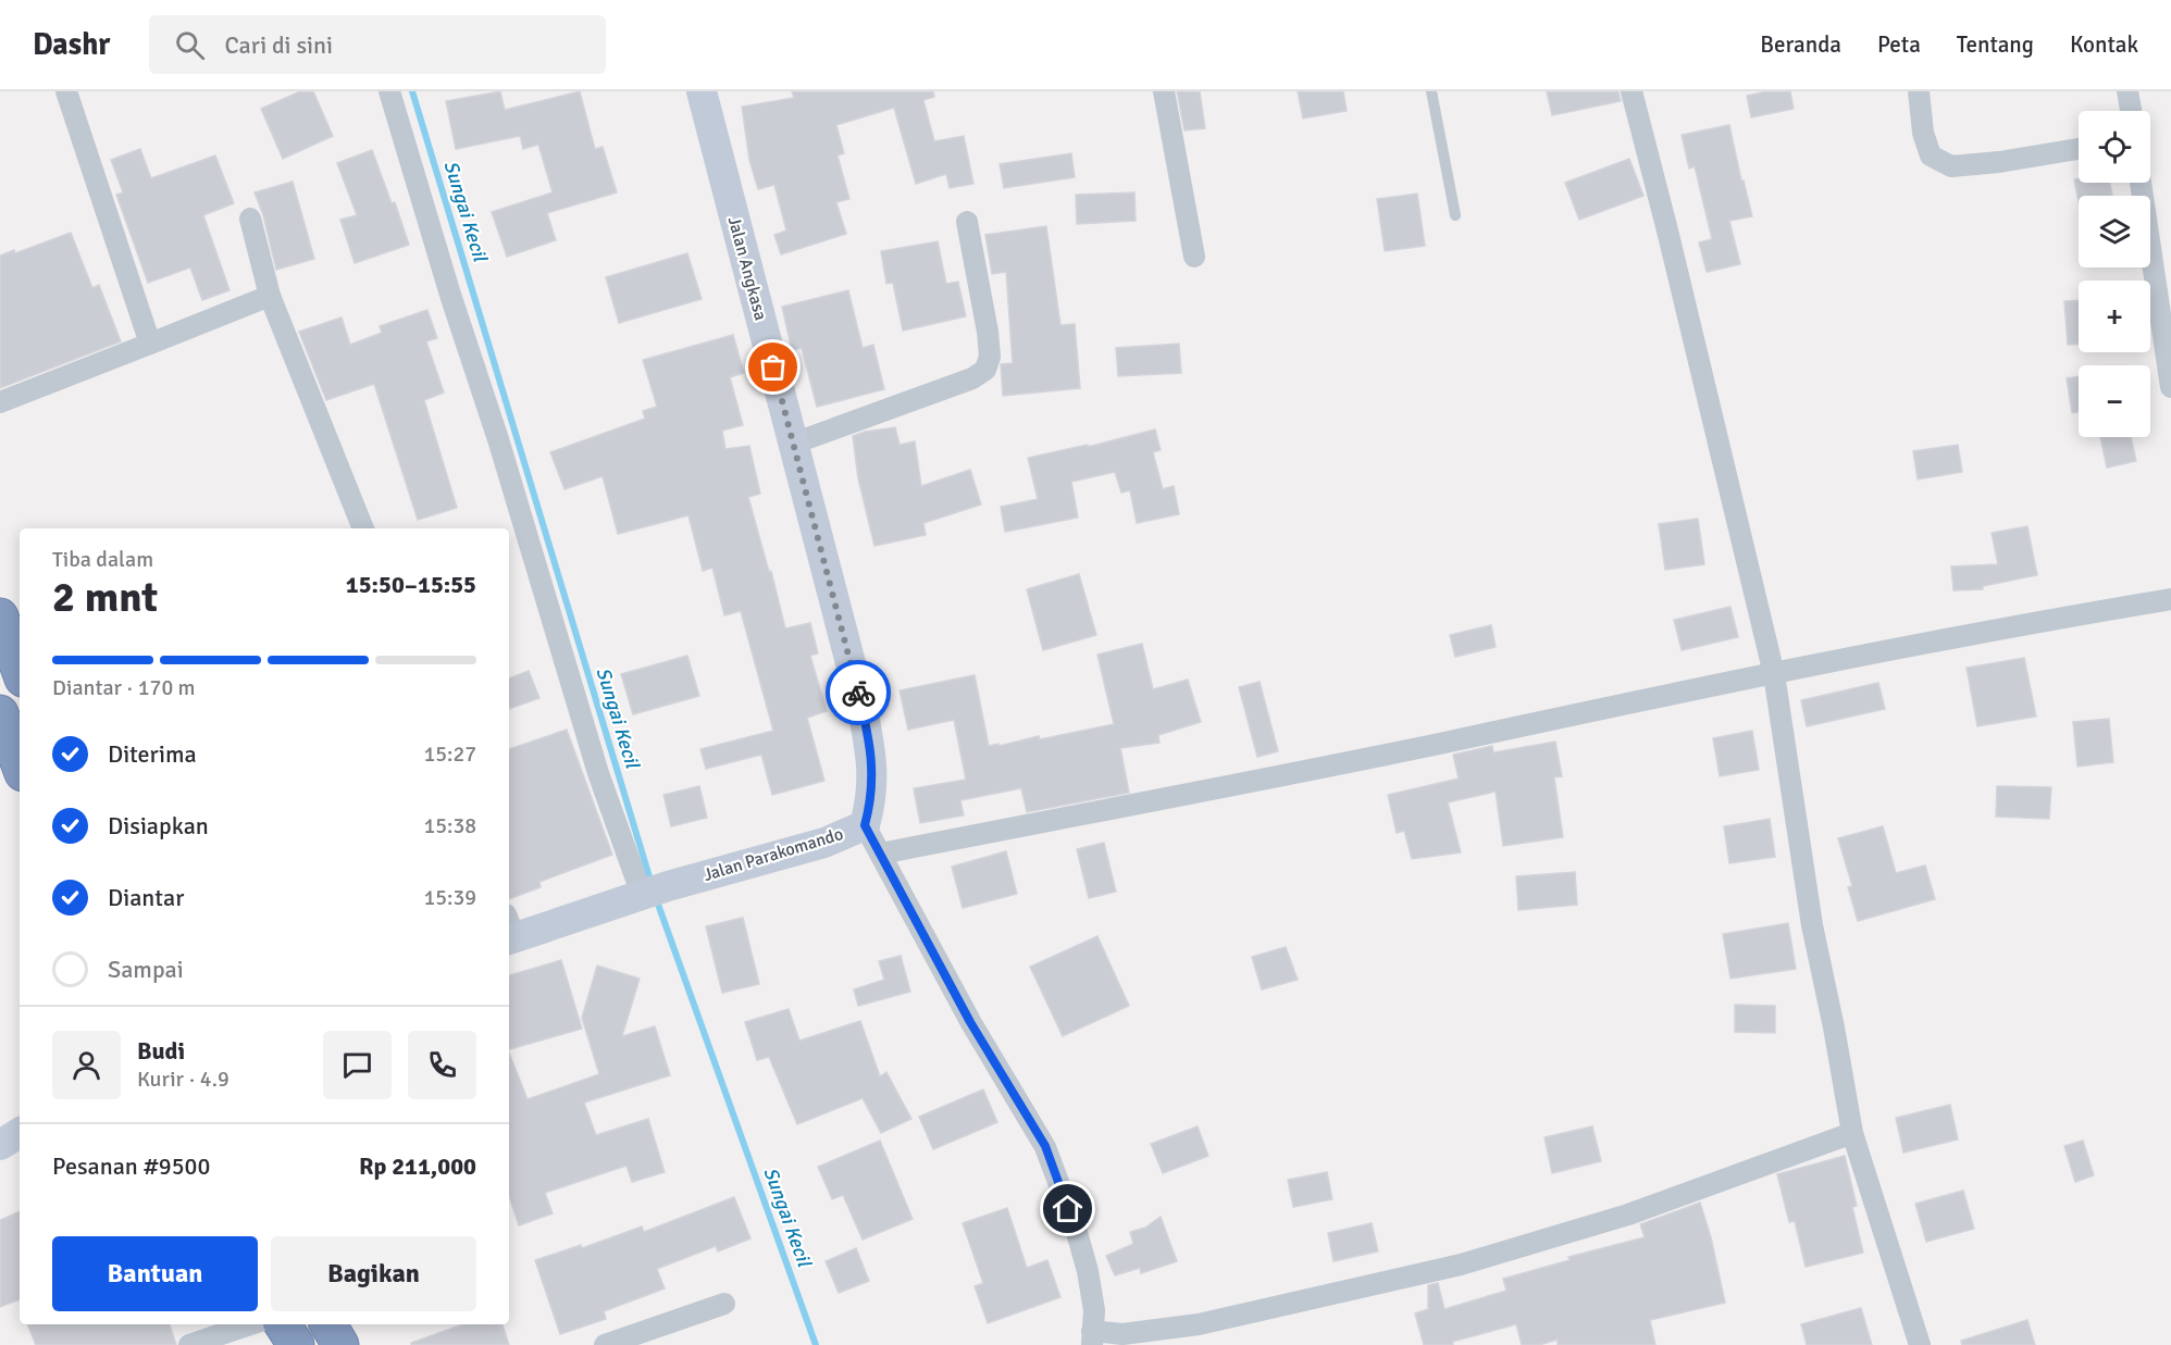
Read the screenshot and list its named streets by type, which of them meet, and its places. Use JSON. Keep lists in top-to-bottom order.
{
  "streets": {
    "street": ["Jalan Angkasa", "Jalan Parakomando"]
  },
  "crossings": [
    ["Jalan Angkasa", "Jalan Parakomando"]
  ],
  "water": ["Sungai Kecil"],
  "page": {
    "header": "Dashr",
    "search": "Cari di sini",
    "nav": [
      "Beranda",
      "Peta",
      "Tentang",
      "Kontak"
    ],
    "map_buttons": ["+", "−"],
    "heading": ["2 mnt", "Tiba dalam", "15:50–15:55"],
    "panel": [
      "Budi",
      "Kurir · 4.9",
      "Pesanan #9500",
      "Rp 211,000"
    ],
    "bar": "Diantar · 170 m",
    "list": [
      ["Diterima", "15:27"],
      ["Disiapkan", "15:38"],
      ["Diantar", "15:39"],
      "Sampai"
    ],
    "buttons": ["Bantuan", "Bagikan"]
  }
}
